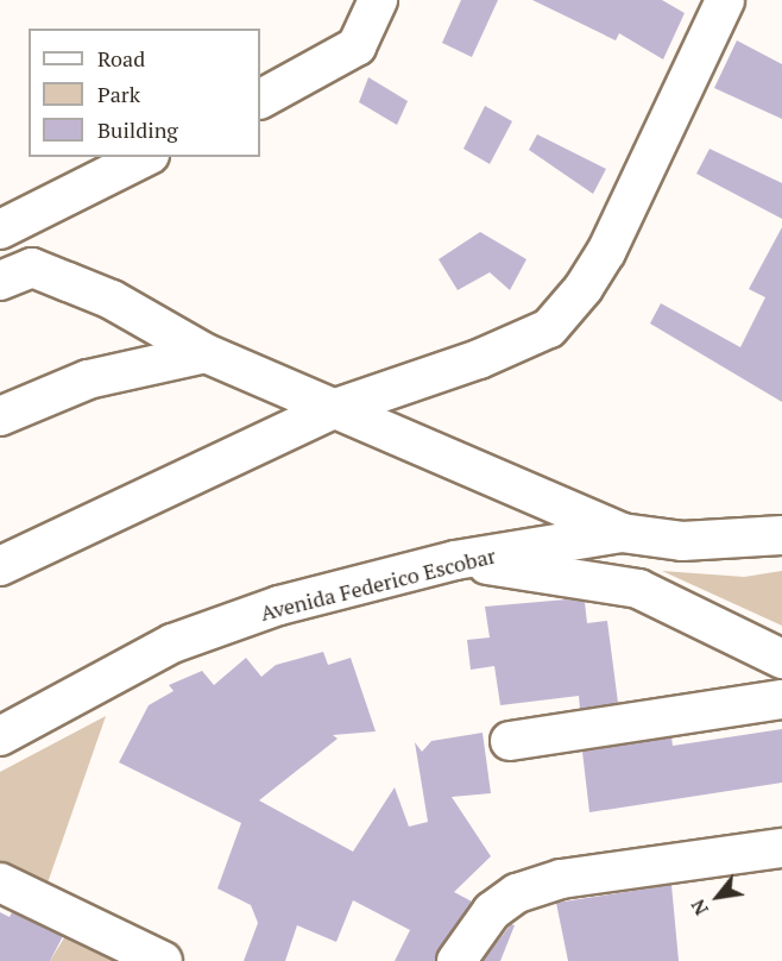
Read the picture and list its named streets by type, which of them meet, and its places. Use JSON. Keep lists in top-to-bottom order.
{
  "streets": {
    "street": ["Avenida Federico Escobar"]
  },
  "legend": ["Road", "Park", "Building"],
  "north": "bottom left"
}
